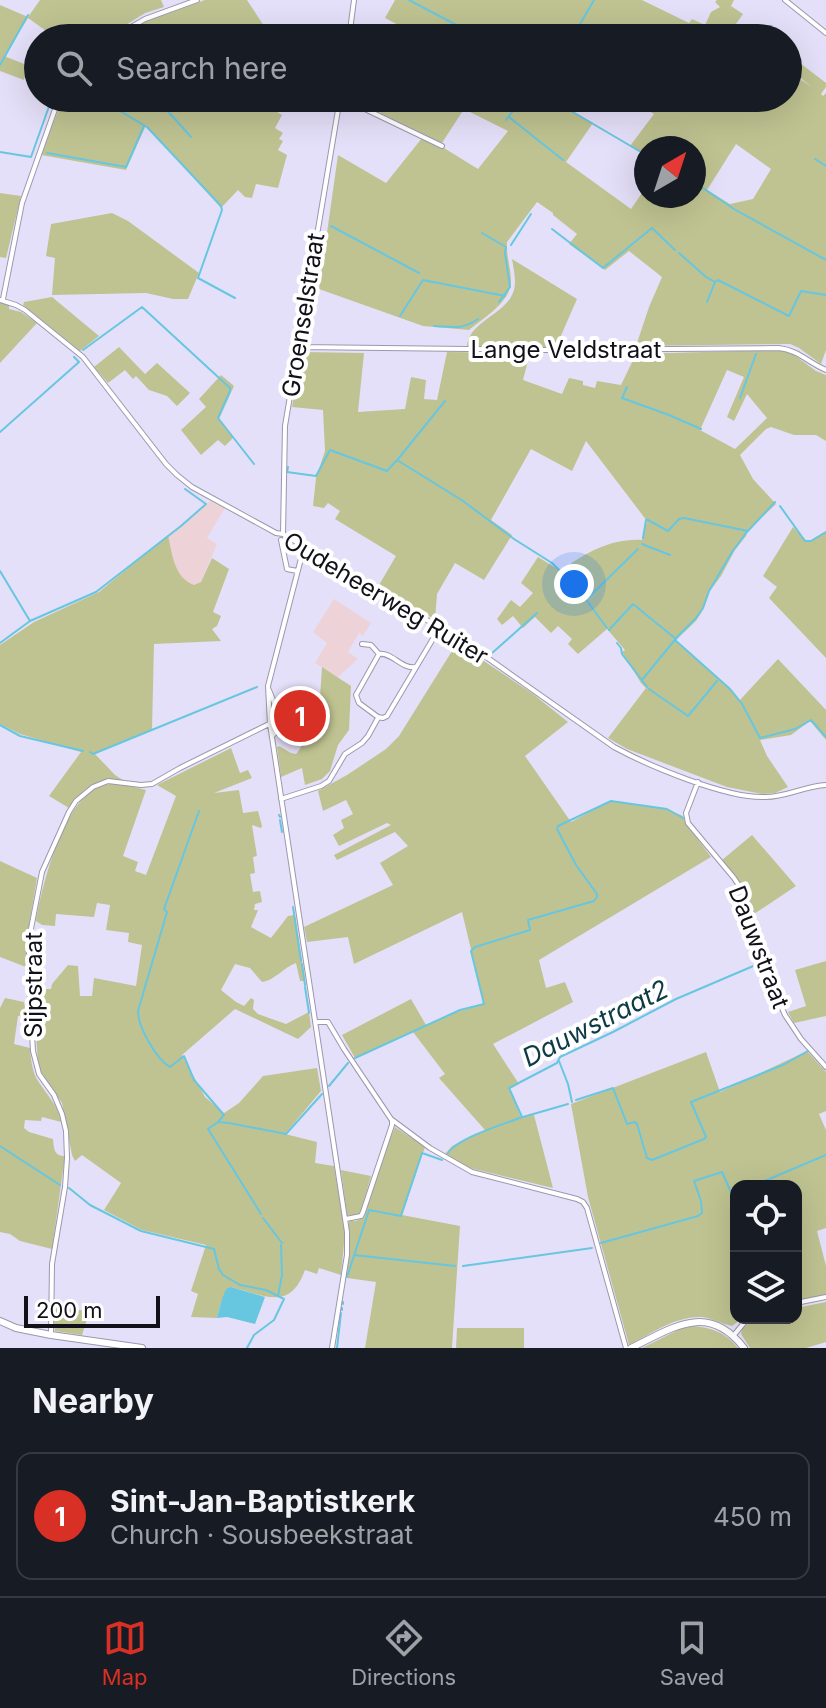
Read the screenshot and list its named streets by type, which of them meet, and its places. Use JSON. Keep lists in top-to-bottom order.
{
  "streets": {
    "street": [
      "Groenselstraat",
      "Lange Veldstraat",
      "Oudeheerweg Ruiter",
      "Dauwstraat",
      "Sijpstraat"
    ]
  },
  "crossings": [
    ["Groenselstraat", "Lange Veldstraat"],
    ["Groenselstraat", "Oudeheerweg Ruiter"],
    ["Oudeheerweg Ruiter", "Dauwstraat"]
  ],
  "water": ["Dauwstraat2"],
  "scale_bar": "200 m",
  "north": "top right",
  "page": {
    "search": "Search here",
    "pins": "1",
    "scale": "200 m",
    "heading": "Nearby",
    "list": [
      {
        "mark": "1",
        "name": "Sint-Jan-Baptistkerk",
        "note": "Church · Sousbeekstraat",
        "value": "450 m"
      }
    ],
    "nav": ["Map", "Directions", "Saved"]
  }
}
